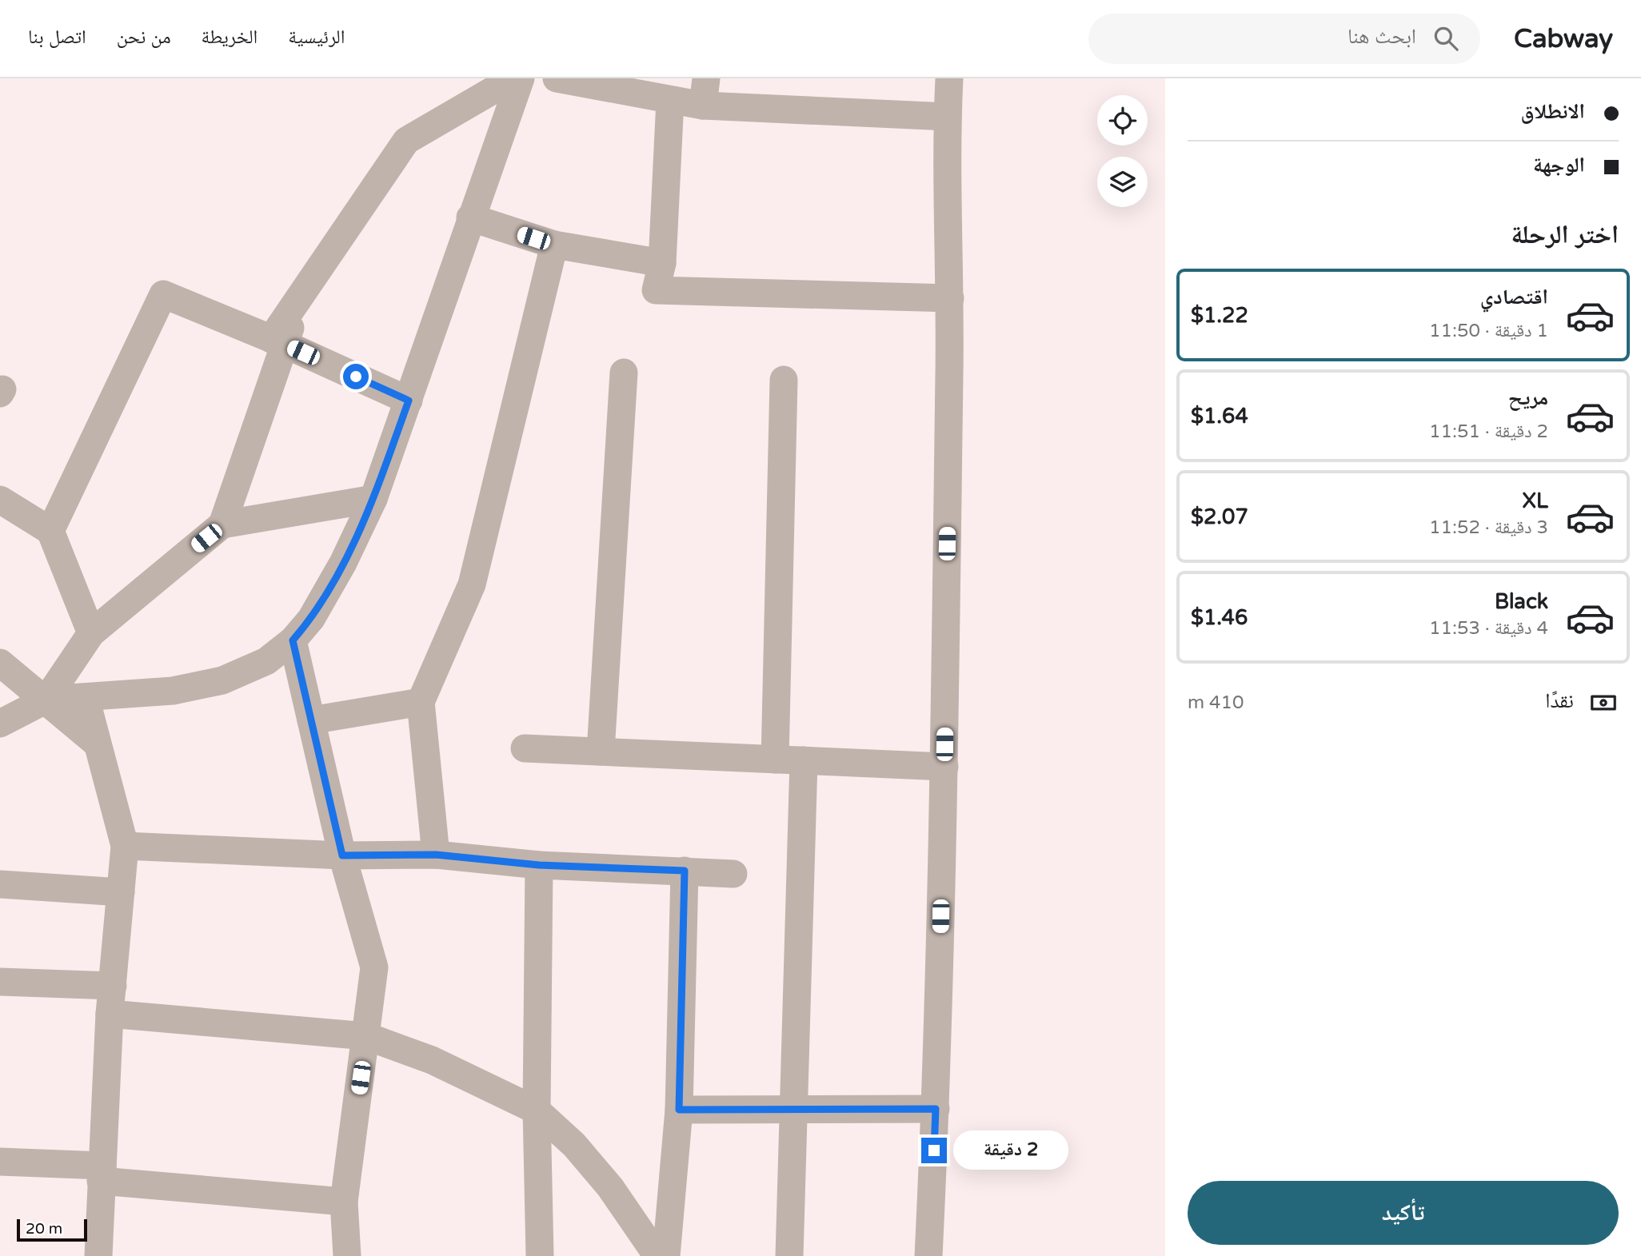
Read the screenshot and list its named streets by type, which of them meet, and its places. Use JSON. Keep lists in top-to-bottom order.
{
  "scale_bar": "20 m",
  "page": {
    "header": "Cabway",
    "search": "ابحث هنا",
    "nav": [
      "الرئيسية",
      "الخريطة",
      "من نحن",
      "اتصل بنا"
    ],
    "banner": ["الانطلاق", "الوجهة"],
    "heading": "اختر الرحلة",
    "list": [
      {
        "name": "اقتصادي",
        "note": "1 دقيقة · 11:50",
        "value": "$1.22"
      },
      {
        "name": "مريح",
        "note": "2 دقيقة · 11:51",
        "value": "$1.64"
      },
      {
        "name": "XL",
        "note": "3 دقيقة · 11:52",
        "value": "$2.07"
      },
      {
        "name": "Black",
        "note": "4 دقيقة · 11:53",
        "value": "$1.46"
      }
    ],
    "pay": ["نقدًا", "410 m"],
    "bubble": "2 دقيقة",
    "buttons": "تأكيد",
    "scale": "20 m"
  }
}
